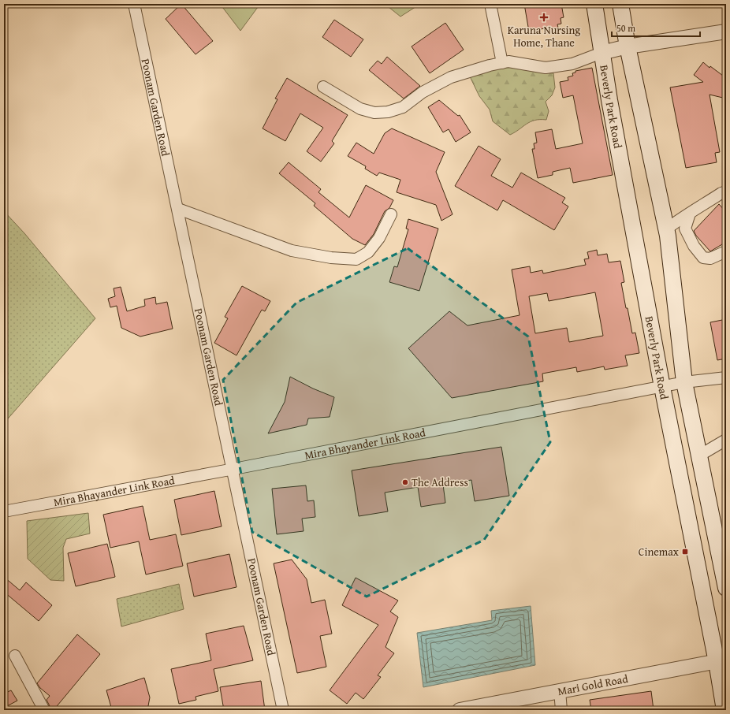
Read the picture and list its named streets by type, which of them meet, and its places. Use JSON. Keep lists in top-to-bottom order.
{
  "streets": {
    "main road": ["Beverly Park Road"],
    "street": ["Poonam Garden Road", "Mira Bhayander Link Road", "Mari Gold Road"]
  },
  "crossings": [
    ["Beverly Park Road", "Mira Bhayander Link Road"],
    ["Beverly Park Road", "Mari Gold Road"],
    ["Poonam Garden Road", "Mira Bhayander Link Road"]
  ],
  "places": {
    "health": ["Karuna Nursing Home, Thane"],
    "other": ["The Address"],
    "transit": ["Cinemax"]
  },
  "scale_bar": "50 m"
}
